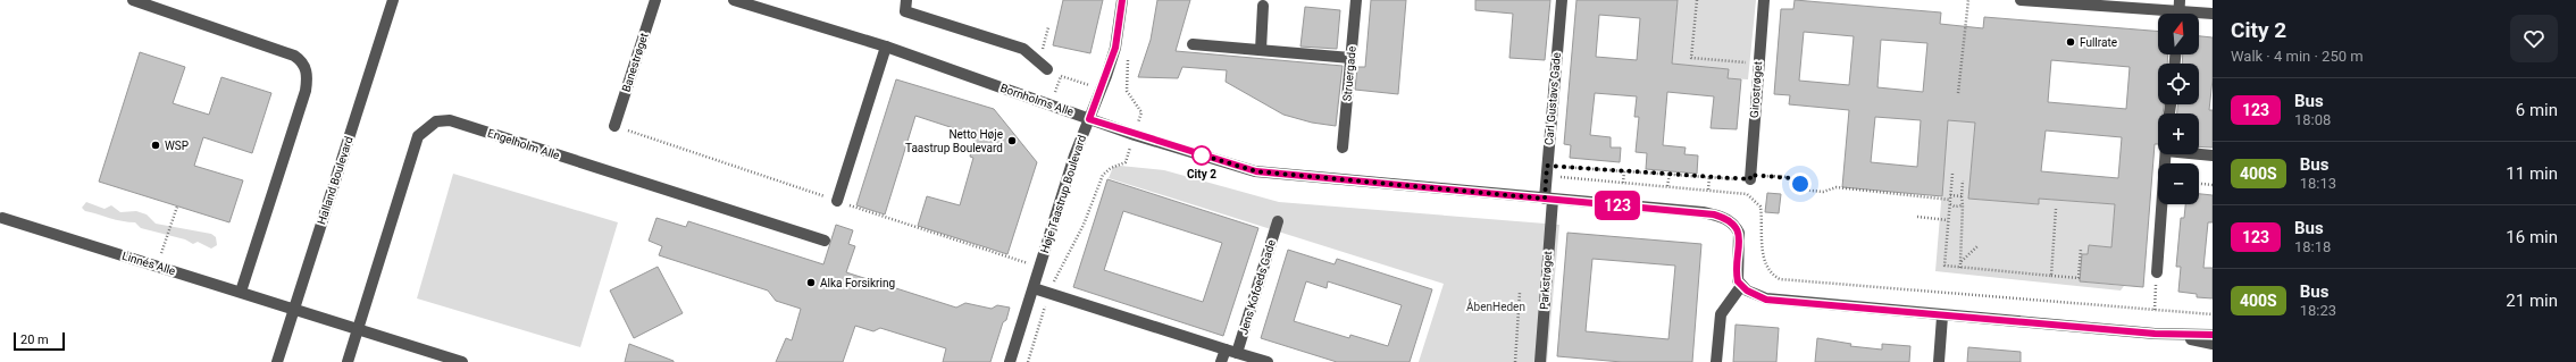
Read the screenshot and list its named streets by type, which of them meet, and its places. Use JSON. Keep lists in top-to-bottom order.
{
  "streets": {
    "street": [
      "Banestrøget",
      "Struergade",
      "Girostrøget",
      "Carl Gustavs Gade",
      "Bornholms Alle",
      "Engelholm Alle",
      "Halland Boulevard",
      "Høje Taastrup Boulevard",
      "Linnés Alle",
      "Parkstrøget",
      "Jens Kofoeds Gade"
    ]
  },
  "crossings": [
    ["Carl Gustavs Gade", "Bornholms Alle"],
    ["Carl Gustavs Gade", "Parkstrøget"],
    ["Bornholms Alle", "Høje Taastrup Boulevard"],
    ["Bornholms Alle", "Parkstrøget"],
    ["Halland Boulevard", "Linnés Alle"]
  ],
  "parks": ["ÅbenHeden"],
  "places": [
    "Fullrate",
    "Netto Høje Taastrup Boulevard",
    "WSP",
    "City 2",
    "Alka Forsikring"
  ],
  "lines": ["bus line 123"],
  "scale_bar": "20 m",
  "north": "top",
  "page": {
    "on_map": "123",
    "heading": ["City 2", "Walk · 4 min · 250 m"],
    "map_buttons": ["+", "−"],
    "list": [
      {
        "mark": "123",
        "name": "Bus",
        "note": "18:08",
        "value": "6 min"
      },
      {
        "mark": "400S",
        "name": "Bus",
        "note": "18:13",
        "value": "11 min"
      },
      {
        "mark": "123",
        "name": "Bus",
        "note": "18:18",
        "value": "16 min"
      },
      {
        "mark": "400S",
        "name": "Bus",
        "note": "18:23",
        "value": "21 min"
      }
    ],
    "scale": "20 m"
  }
}
